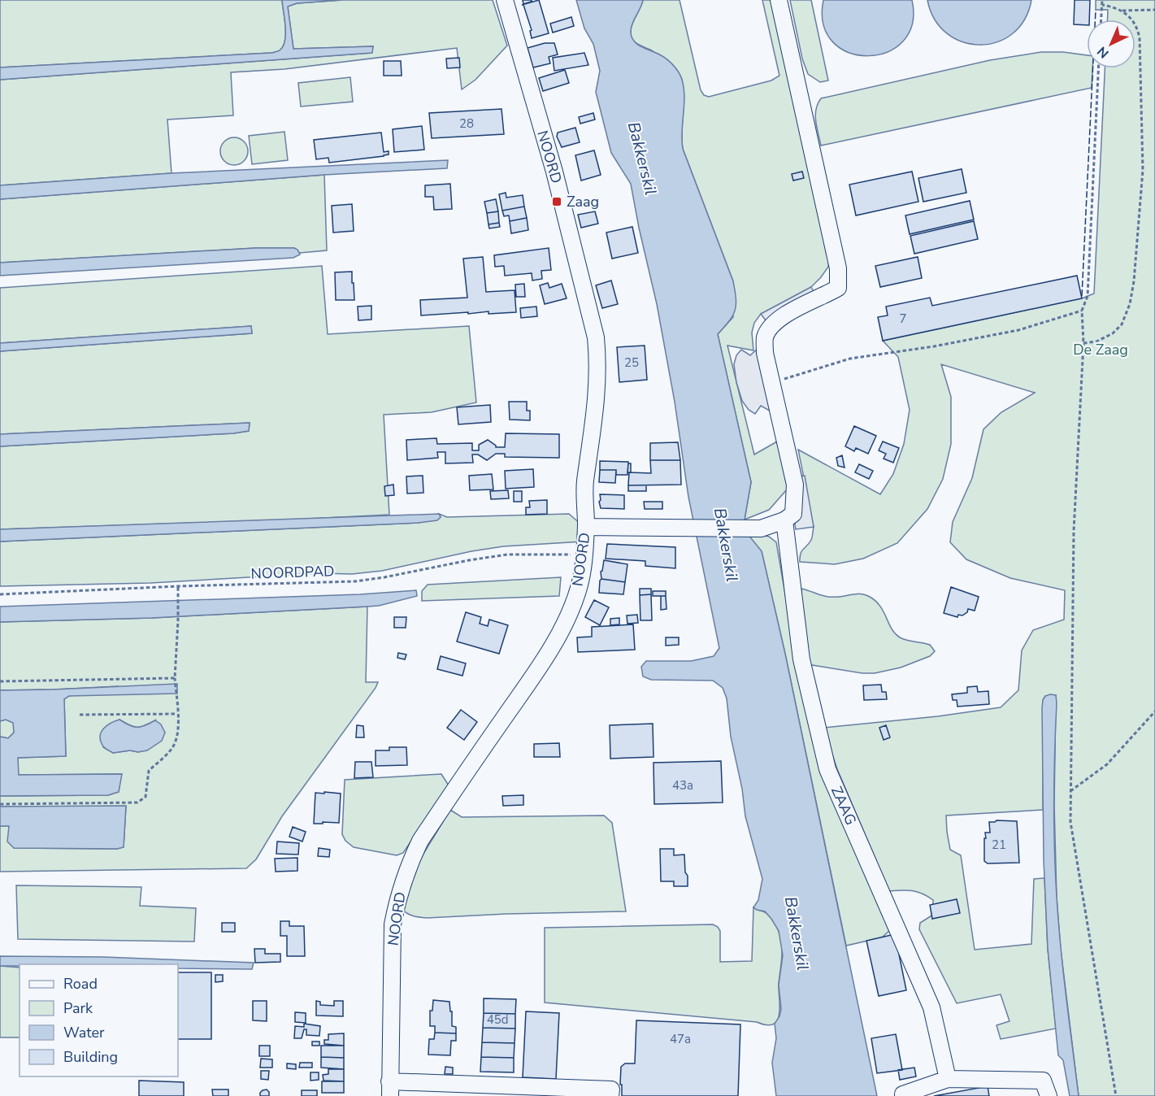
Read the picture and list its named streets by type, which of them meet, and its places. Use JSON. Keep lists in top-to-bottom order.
{
  "streets": {
    "street": ["NOORD", "ZAAG"],
    "path": ["NOORDPAD"]
  },
  "crossings": [
    ["NOORD", "NOORDPAD"]
  ],
  "water": ["Bakkerskil"],
  "parks": ["De Zaag"],
  "places": {
    "transit": ["Zaag"]
  },
  "house_numbers": [
    "28",
    "7",
    "25",
    "43a",
    "21",
    "45d",
    "47a"
  ],
  "legend": [
    "Road",
    "Park",
    "Water",
    "Building"
  ],
  "north": "bottom left"
}
